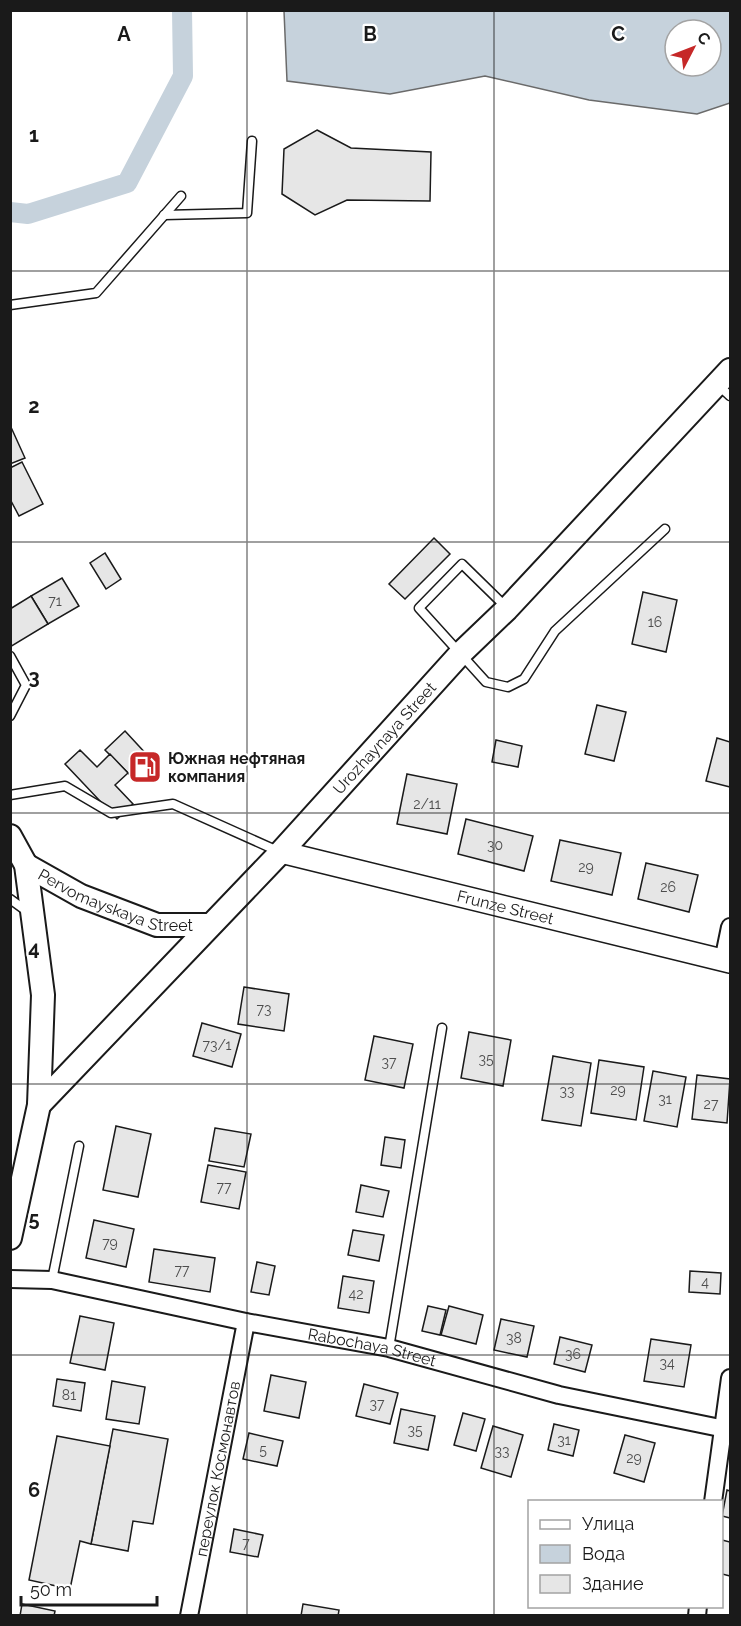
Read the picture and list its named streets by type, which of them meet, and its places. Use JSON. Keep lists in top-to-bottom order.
{
  "streets": {
    "main road": ["Urozhaynaya Street", "Pervomayskaya Street"],
    "street": ["Frunze Street", "Rabochaya Street", "переулок Космонавтов"]
  },
  "crossings": [
    ["Urozhaynaya Street", "Pervomayskaya Street"],
    ["Urozhaynaya Street", "Frunze Street"],
    ["Rabochaya Street", "переулок Космонавтов"]
  ],
  "places": {
    "fuel station": ["Южная нефтяная компания"]
  },
  "house_numbers": [
    "71",
    "16",
    "2/11",
    "30",
    "29",
    "26",
    "73",
    "73/1",
    "35",
    "37",
    "29",
    "33",
    "31",
    "27",
    "77",
    "79",
    "77",
    "4",
    "42",
    "38",
    "36",
    "34",
    "81",
    "37",
    "35",
    "31",
    "5",
    "33",
    "29",
    "7"
  ],
  "legend": ["Улица", "Вода", "Здание"],
  "scale_bar": "50 m",
  "north": "top right",
  "grid": {
    "columns": ["A", "B", "C"],
    "rows": [
      "1",
      "2",
      "3",
      "4",
      "5",
      "6"
    ]
  }
}
